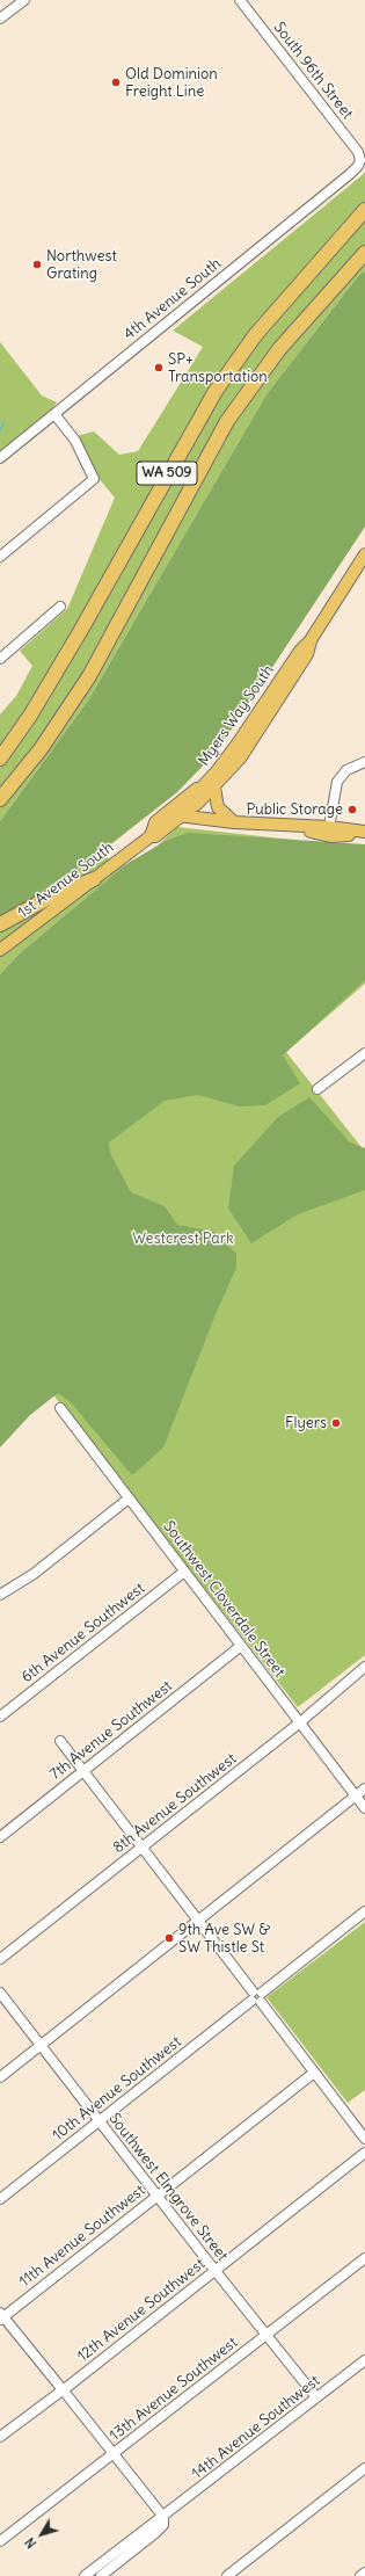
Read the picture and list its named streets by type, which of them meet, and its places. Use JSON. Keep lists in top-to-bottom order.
{
  "streets": {
    "highway": ["WA 509"],
    "main road": ["Myers Way South", "1st Avenue South"],
    "street": [
      "South 96th Street",
      "4th Avenue South",
      "Southwest Cloverdale Street",
      "6th Avenue Southwest",
      "7th Avenue Southwest",
      "8th Avenue Southwest",
      "10th Avenue Southwest",
      "Southwest Elmgrove Street",
      "11th Avenue Southwest",
      "12th Avenue Southwest",
      "13th Avenue Southwest",
      "14th Avenue Southwest"
    ]
  },
  "crossings": [
    ["South 96th Street", "4th Avenue South"],
    ["Myers Way South", "1st Avenue South"],
    ["Southwest Cloverdale Street", "6th Avenue Southwest"],
    ["Southwest Cloverdale Street", "7th Avenue Southwest"],
    ["Southwest Cloverdale Street", "8th Avenue Southwest"],
    ["10th Avenue Southwest", "Southwest Elmgrove Street"],
    ["Southwest Elmgrove Street", "11th Avenue Southwest"],
    ["Southwest Elmgrove Street", "12th Avenue Southwest"],
    ["Southwest Elmgrove Street", "13th Avenue Southwest"],
    ["Southwest Elmgrove Street", "14th Avenue Southwest"]
  ],
  "parks": ["Westcrest Park"],
  "places": [
    "Old Dominion Freight Line",
    "Northwest Grating",
    "SP+ Transportation",
    "Public Storage",
    "Flyers",
    "9th Ave SW & SW Thistle St"
  ],
  "north": "bottom left"
}
